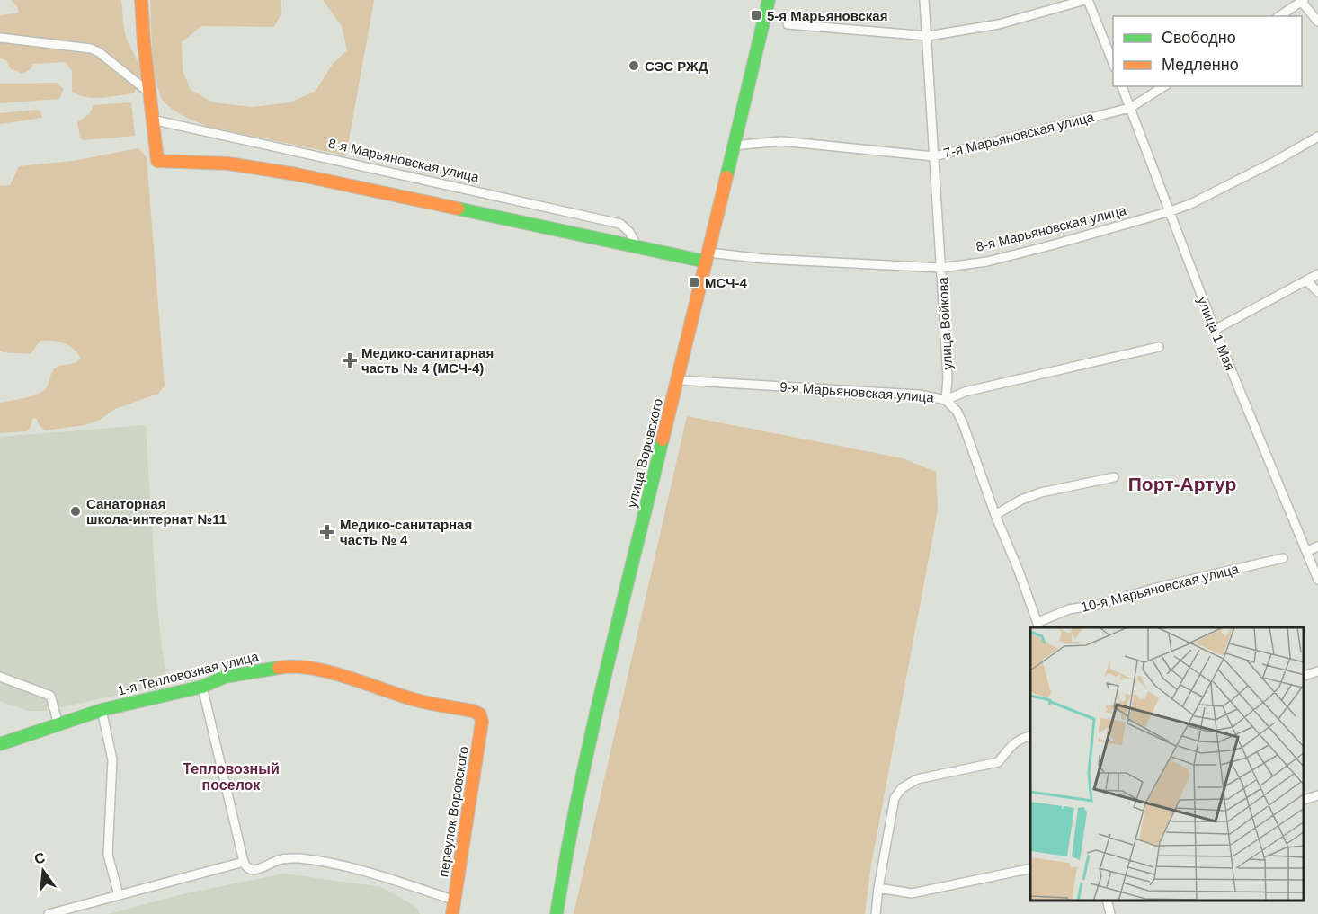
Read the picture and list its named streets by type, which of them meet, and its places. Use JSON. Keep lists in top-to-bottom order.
{
  "streets": {
    "street": [
      "7-я Марьяновская улица",
      "8-я Марьяновская улица",
      "улица Войкова",
      "улица 1 Мая",
      "9-я Марьяновская улица",
      "улица Воровского",
      "10-я Марьяновская улица",
      "1-я Тепловозная улица",
      "переулок Воровского"
    ]
  },
  "crossings": [
    ["7-я Марьяновская улица", "улица Войкова"],
    ["7-я Марьяновская улица", "улица 1 Мая"],
    ["7-я Марьяновская улица", "улица Воровского"],
    ["8-я Марьяновская улица", "улица Войкова"],
    ["8-я Марьяновская улица", "улица 1 Мая"],
    ["8-я Марьяновская улица", "улица Воровского"],
    ["улица Войкова", "9-я Марьяновская улица"],
    ["9-я Марьяновская улица", "улица Воровского"],
    ["1-я Тепловозная улица", "переулок Воровского"]
  ],
  "districts": ["Порт-Артур", "Тепловозный поселок"],
  "places": {
    "transit": ["5-я Марьяновская", "МСЧ-4"],
    "other": ["СЭС РЖД", "Санаторная школа-интернат №11"],
    "health": ["Медико-санитарная часть № 4 (МСЧ-4)", "Медико-санитарная часть № 4"]
  },
  "legend": ["Свободно", "Медленно"],
  "north": "top"
}
